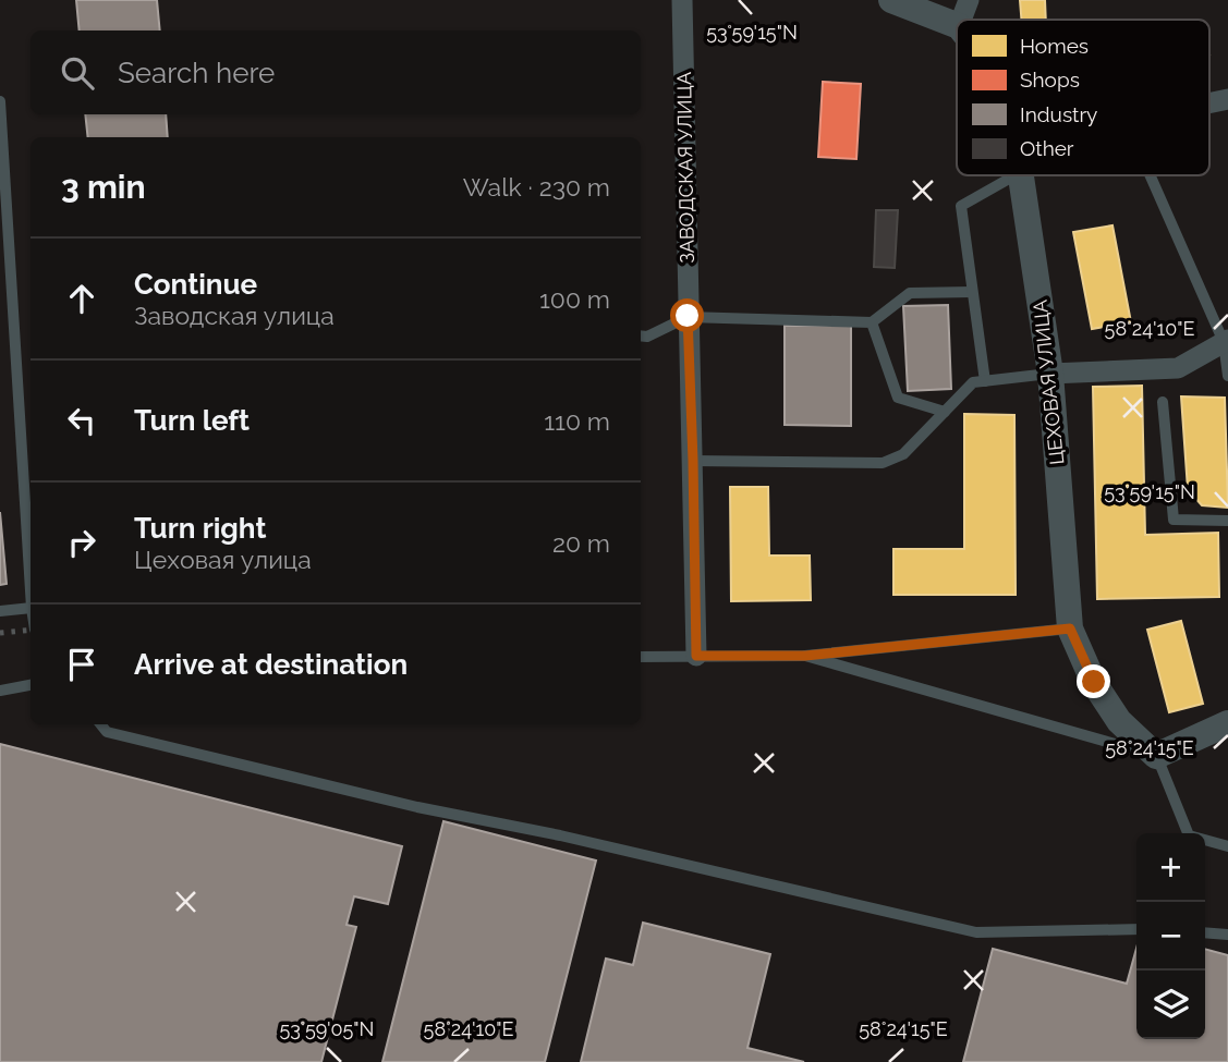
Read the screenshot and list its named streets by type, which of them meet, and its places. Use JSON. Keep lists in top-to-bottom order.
{
  "streets": {
    "street": ["ЗАВОДСКАЯ УЛИЦА", "ЦЕХОВАЯ УЛИЦА"]
  },
  "legend": [
    "Homes",
    "Shops",
    "Industry",
    "Other"
  ],
  "page": {
    "search": "Search here",
    "heading": ["3 min", "Walk · 230 m"],
    "list": [
      ["Continue", "Заводская улица", "100 m"],
      ["Turn left", "110 m"],
      ["Turn right", "Цеховая улица", "20 m"],
      "Arrive at destination"
    ],
    "map_buttons": ["+", "−"]
  },
  "coordinates": [
    "53°59'15\"N",
    "58°24'10\"E",
    "58°24'15\"E",
    "53°59'05\"N"
  ]
}
